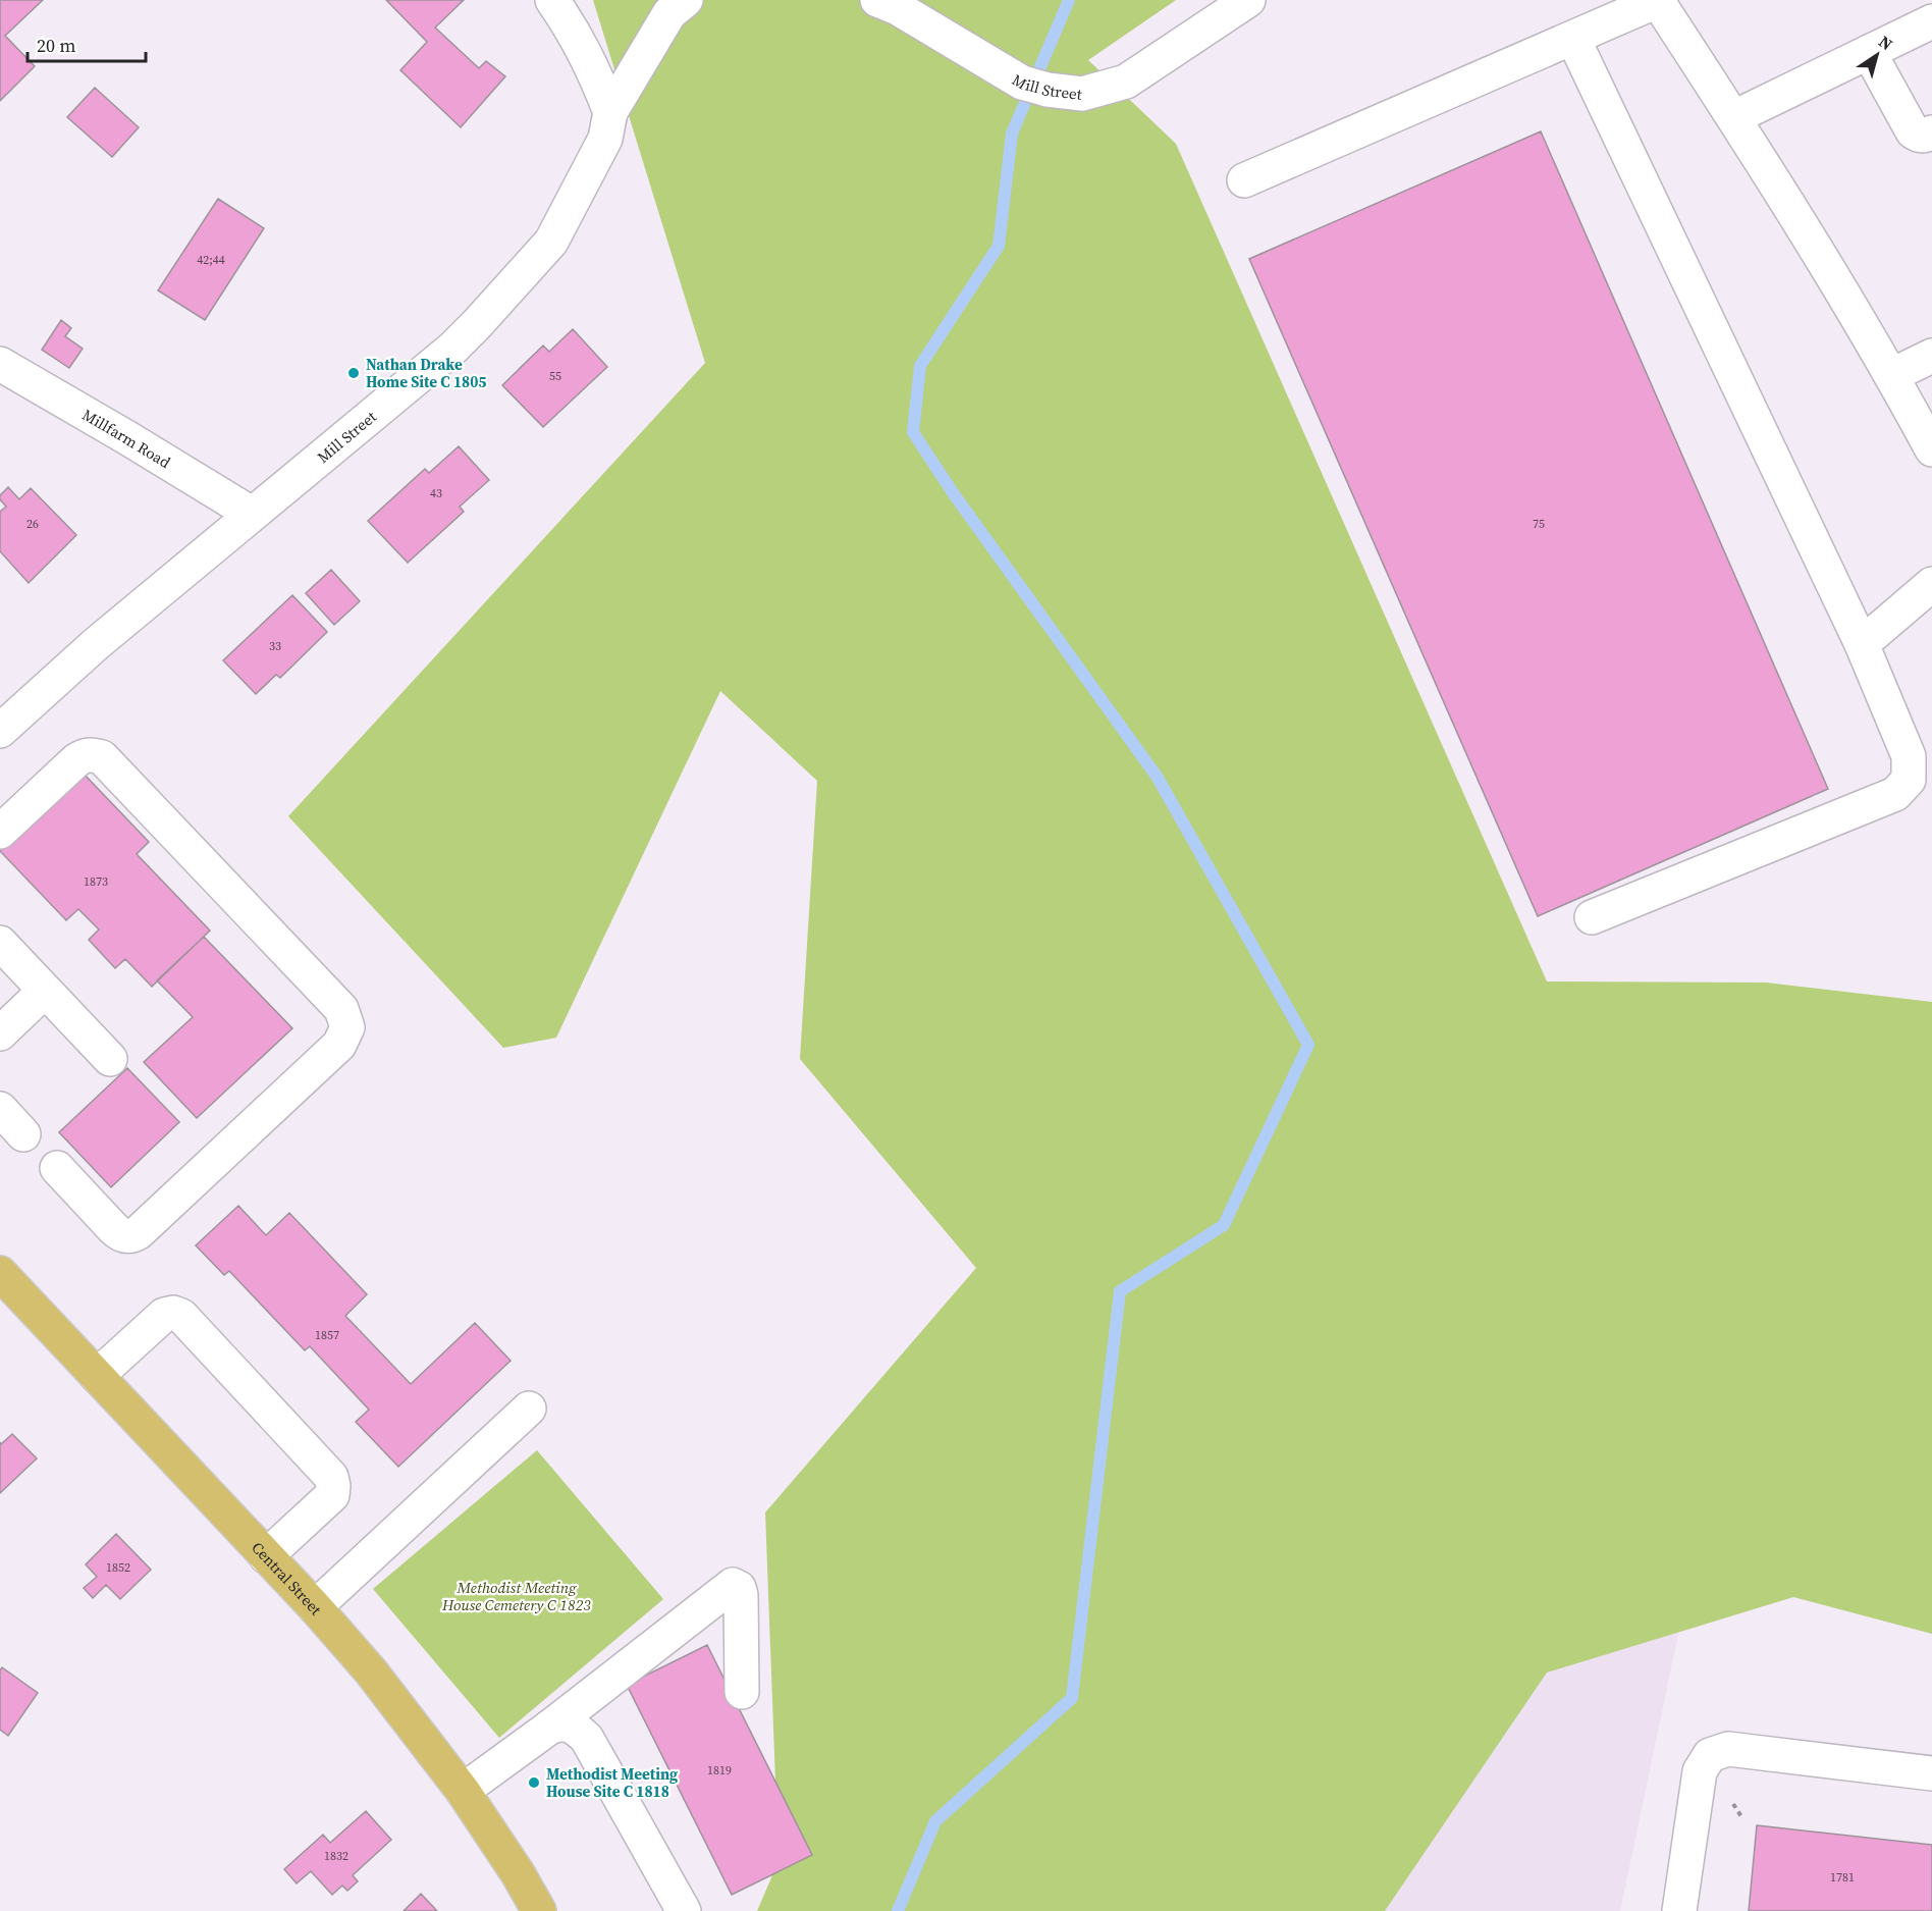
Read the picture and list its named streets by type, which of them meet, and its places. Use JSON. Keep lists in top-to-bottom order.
{
  "streets": {
    "main road": ["Central Street"],
    "street": ["Mill Street", "Millfarm Road"]
  },
  "crossings": [
    ["Mill Street", "Millfarm Road"]
  ],
  "parks": ["Methodist Meeting House Cemetery C 1823"],
  "places": ["Nathan Drake Home Site C 1805", "Methodist Meeting House Site C 1818"],
  "house_numbers": [
    "42;44",
    "55",
    "43",
    "26",
    "75",
    "33",
    "1873",
    "1857",
    "1852",
    "1819",
    "1832",
    "1781"
  ],
  "scale_bar": "20 m",
  "north": "top right"
}
